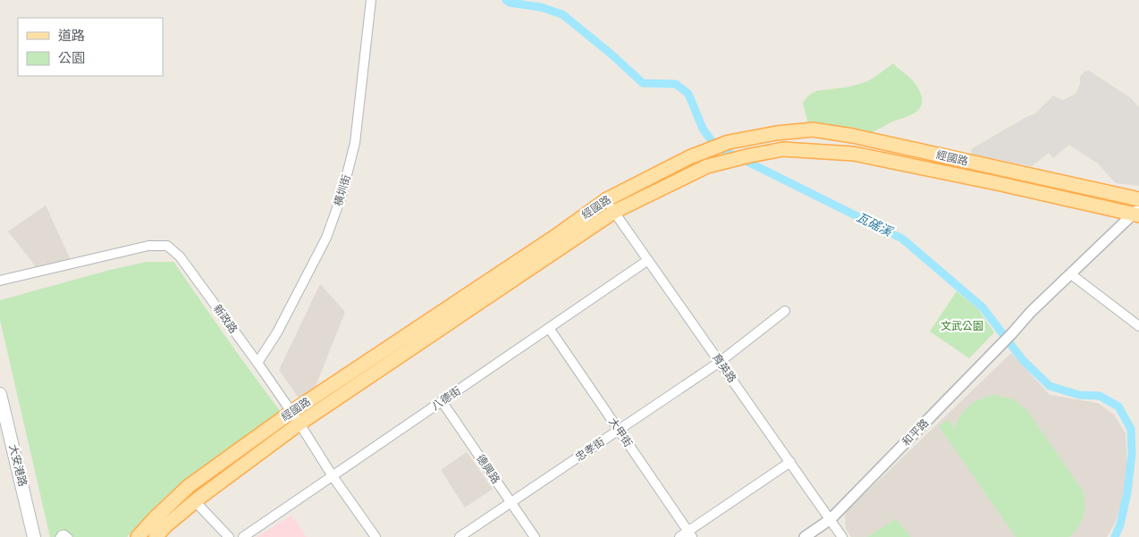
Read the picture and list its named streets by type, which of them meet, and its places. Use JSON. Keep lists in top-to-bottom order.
{
  "streets": {
    "main road": ["經國路", "大安港路"],
    "street": [
      "橫圳街",
      "新政路",
      "育英路",
      "八德街",
      "大甲街",
      "和平路",
      "忠孝街",
      "德興路"
    ]
  },
  "crossings": [
    ["經國路", "新政路"],
    ["經國路", "育英路"],
    ["橫圳街", "新政路"],
    ["新政路", "八德街"],
    ["育英路", "八德街"],
    ["育英路", "和平路"],
    ["育英路", "忠孝街"],
    ["八德街", "大甲街"],
    ["八德街", "德興路"],
    ["大甲街", "忠孝街"],
    ["忠孝街", "德興路"]
  ],
  "water": ["瓦磘溪"],
  "parks": ["文武公園"],
  "legend": ["道路", "公園"]
}
